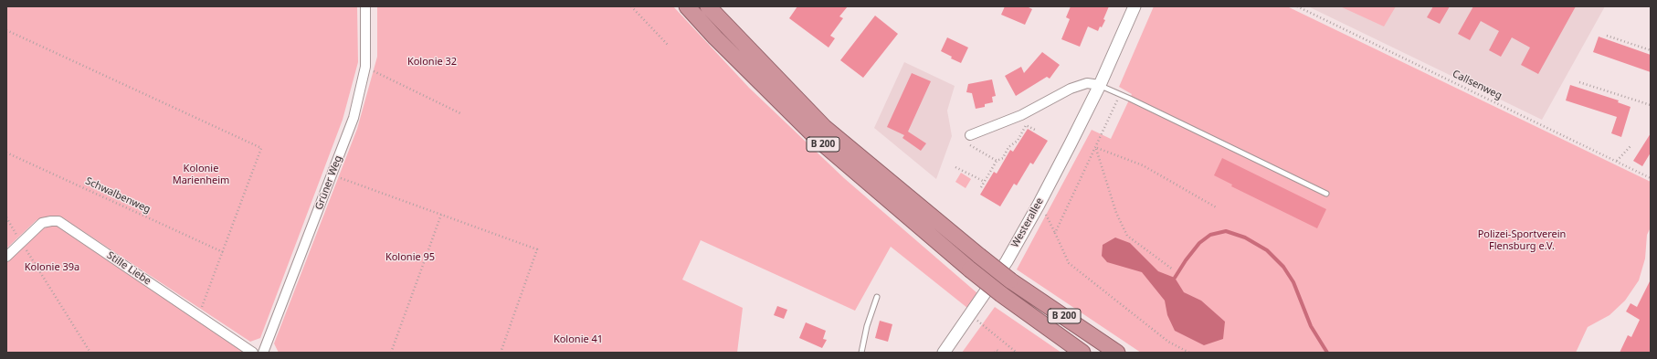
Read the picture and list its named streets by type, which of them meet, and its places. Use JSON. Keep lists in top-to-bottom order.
{
  "streets": {
    "highway": ["B 200"],
    "street": ["Grüner Weg", "Westerallee", "Stille Liebe"],
    "path": ["Callsenweg", "Schwalbenweg"]
  },
  "parks": [
    "Kolonie 32",
    "Kolonie Marienheim",
    "Polizei-Sportverein Flensburg e.V.",
    "Kolonie 95",
    "Kolonie 39a",
    "Kolonie 41"
  ]
}
